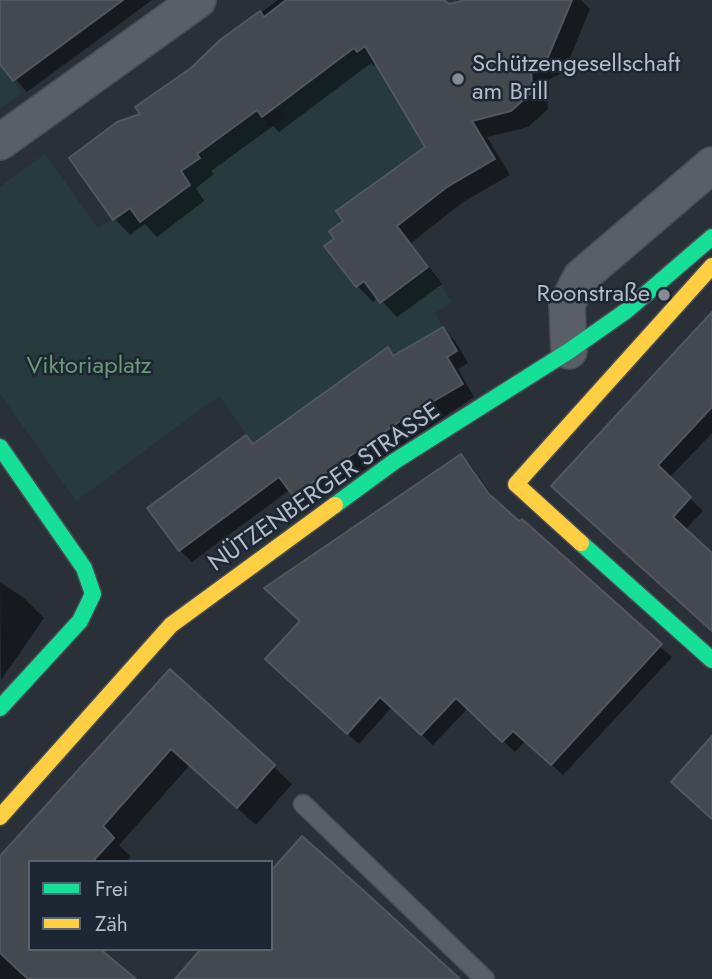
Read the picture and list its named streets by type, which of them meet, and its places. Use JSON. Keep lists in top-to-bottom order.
{
  "streets": {
    "street": ["NÜTZENBERGER STRASSE"]
  },
  "parks": ["Viktoriaplatz"],
  "places": ["Schützengesellschaft am Brill", "Roonstraße"],
  "legend": ["Frei", "Zäh"]
}
